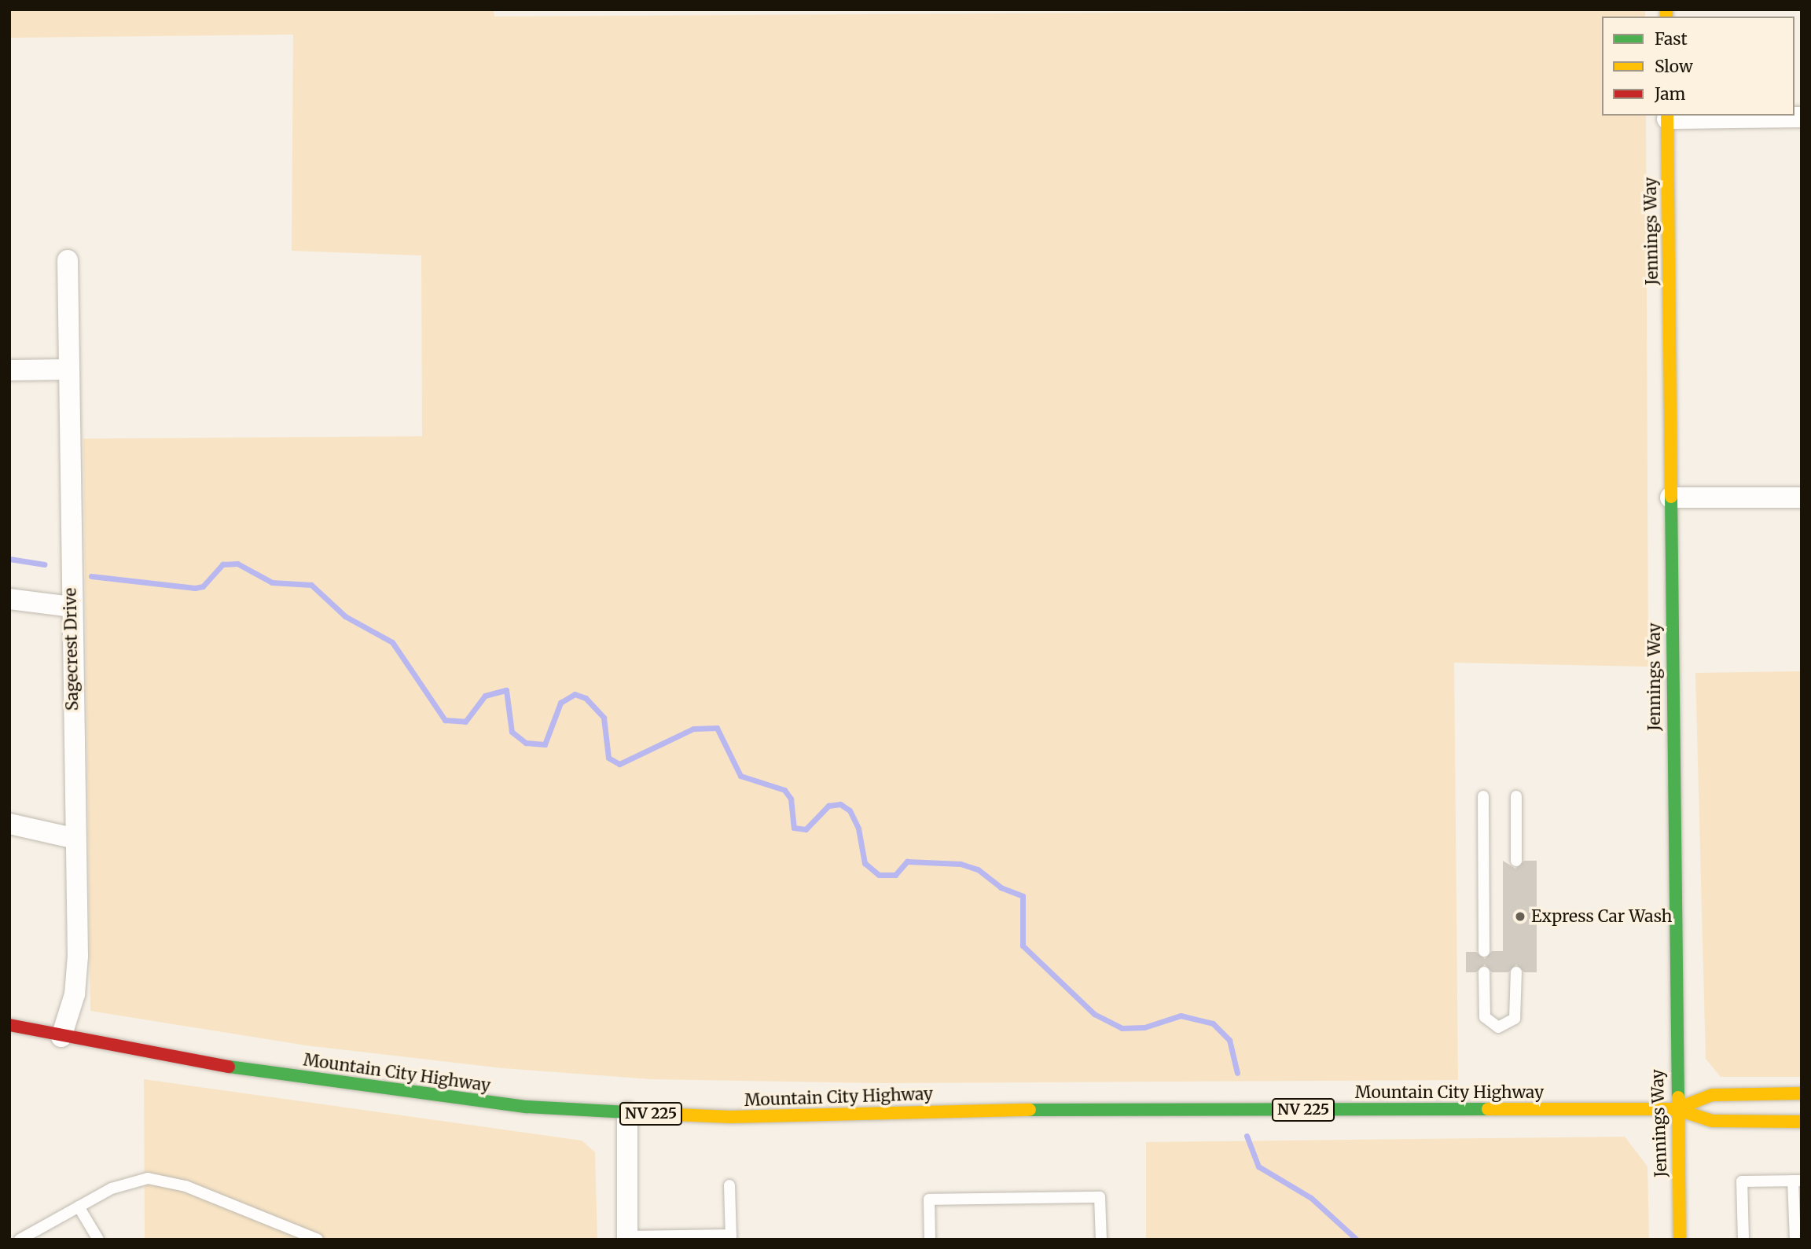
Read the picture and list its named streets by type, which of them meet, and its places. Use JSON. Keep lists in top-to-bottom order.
{
  "streets": {
    "main road": ["Jennings Way", "Mountain City Highway", "NV 225"],
    "street": ["Sagecrest Drive"]
  },
  "crossings": [
    ["Jennings Way", "Mountain City Highway"],
    ["Sagecrest Drive", "Mountain City Highway"]
  ],
  "places": ["Express Car Wash"],
  "legend": ["Fast", "Slow", "Jam"]
}
